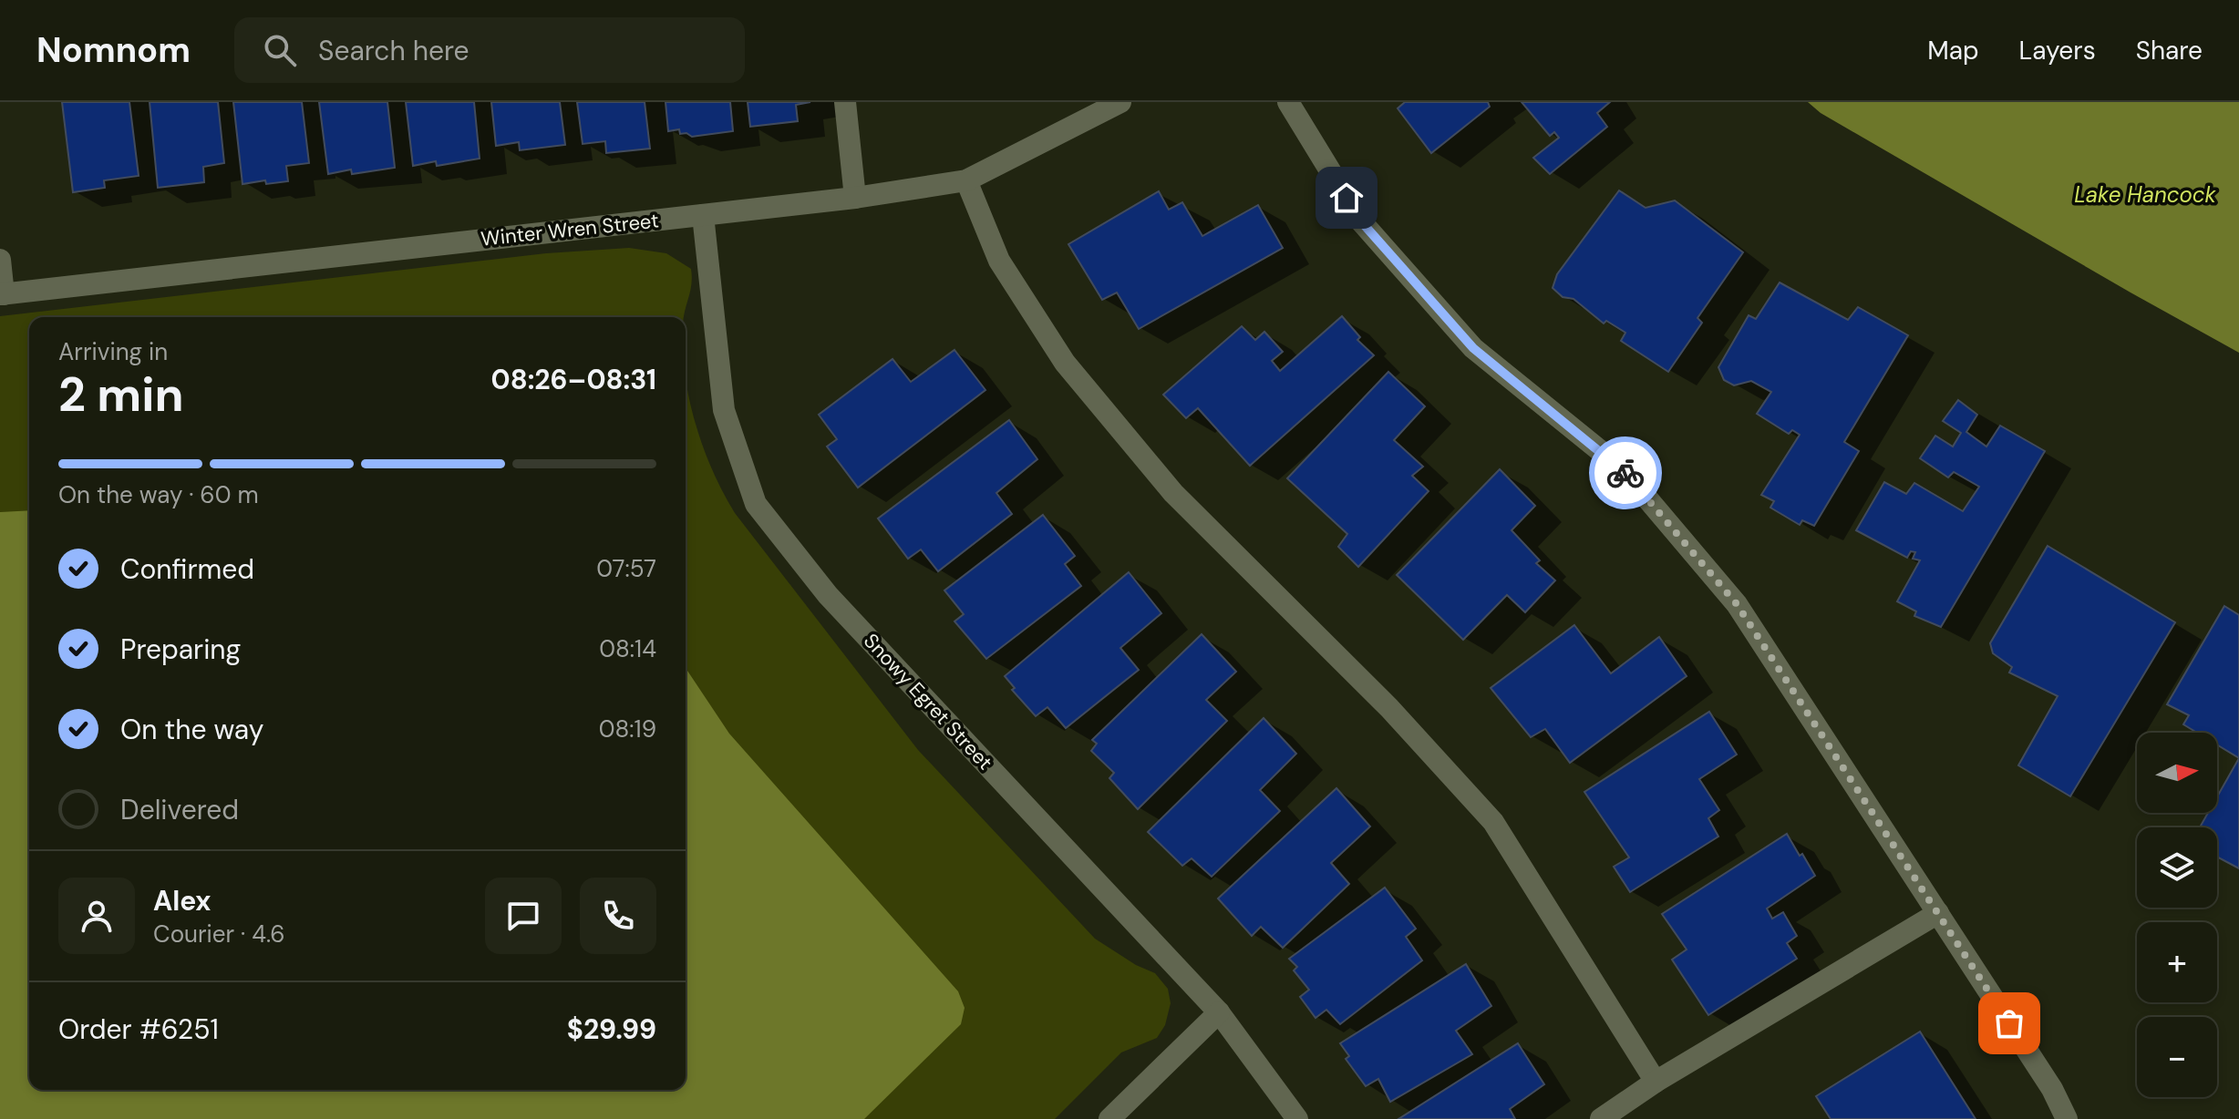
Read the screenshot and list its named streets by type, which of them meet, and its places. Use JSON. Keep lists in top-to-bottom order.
{
  "streets": {
    "street": ["Winter Wren Street", "Snowy Egret Street"]
  },
  "crossings": [
    ["Winter Wren Street", "Snowy Egret Street"]
  ],
  "water": ["Lake Hancock"],
  "north": "right",
  "page": {
    "header": "Nomnom",
    "search": "Search here",
    "nav": ["Map", "Layers", "Share"],
    "heading": ["2 min", "Arriving in", "08:26–08:31"],
    "panel": [
      "Alex",
      "Courier · 4.6",
      "Order #6251",
      "$29.99"
    ],
    "bar": "On the way · 60 m",
    "list": [
      ["Confirmed", "07:57"],
      ["Preparing", "08:14"],
      ["On the way", "08:19"],
      "Delivered"
    ],
    "map_buttons": ["+", "−"]
  }
}
